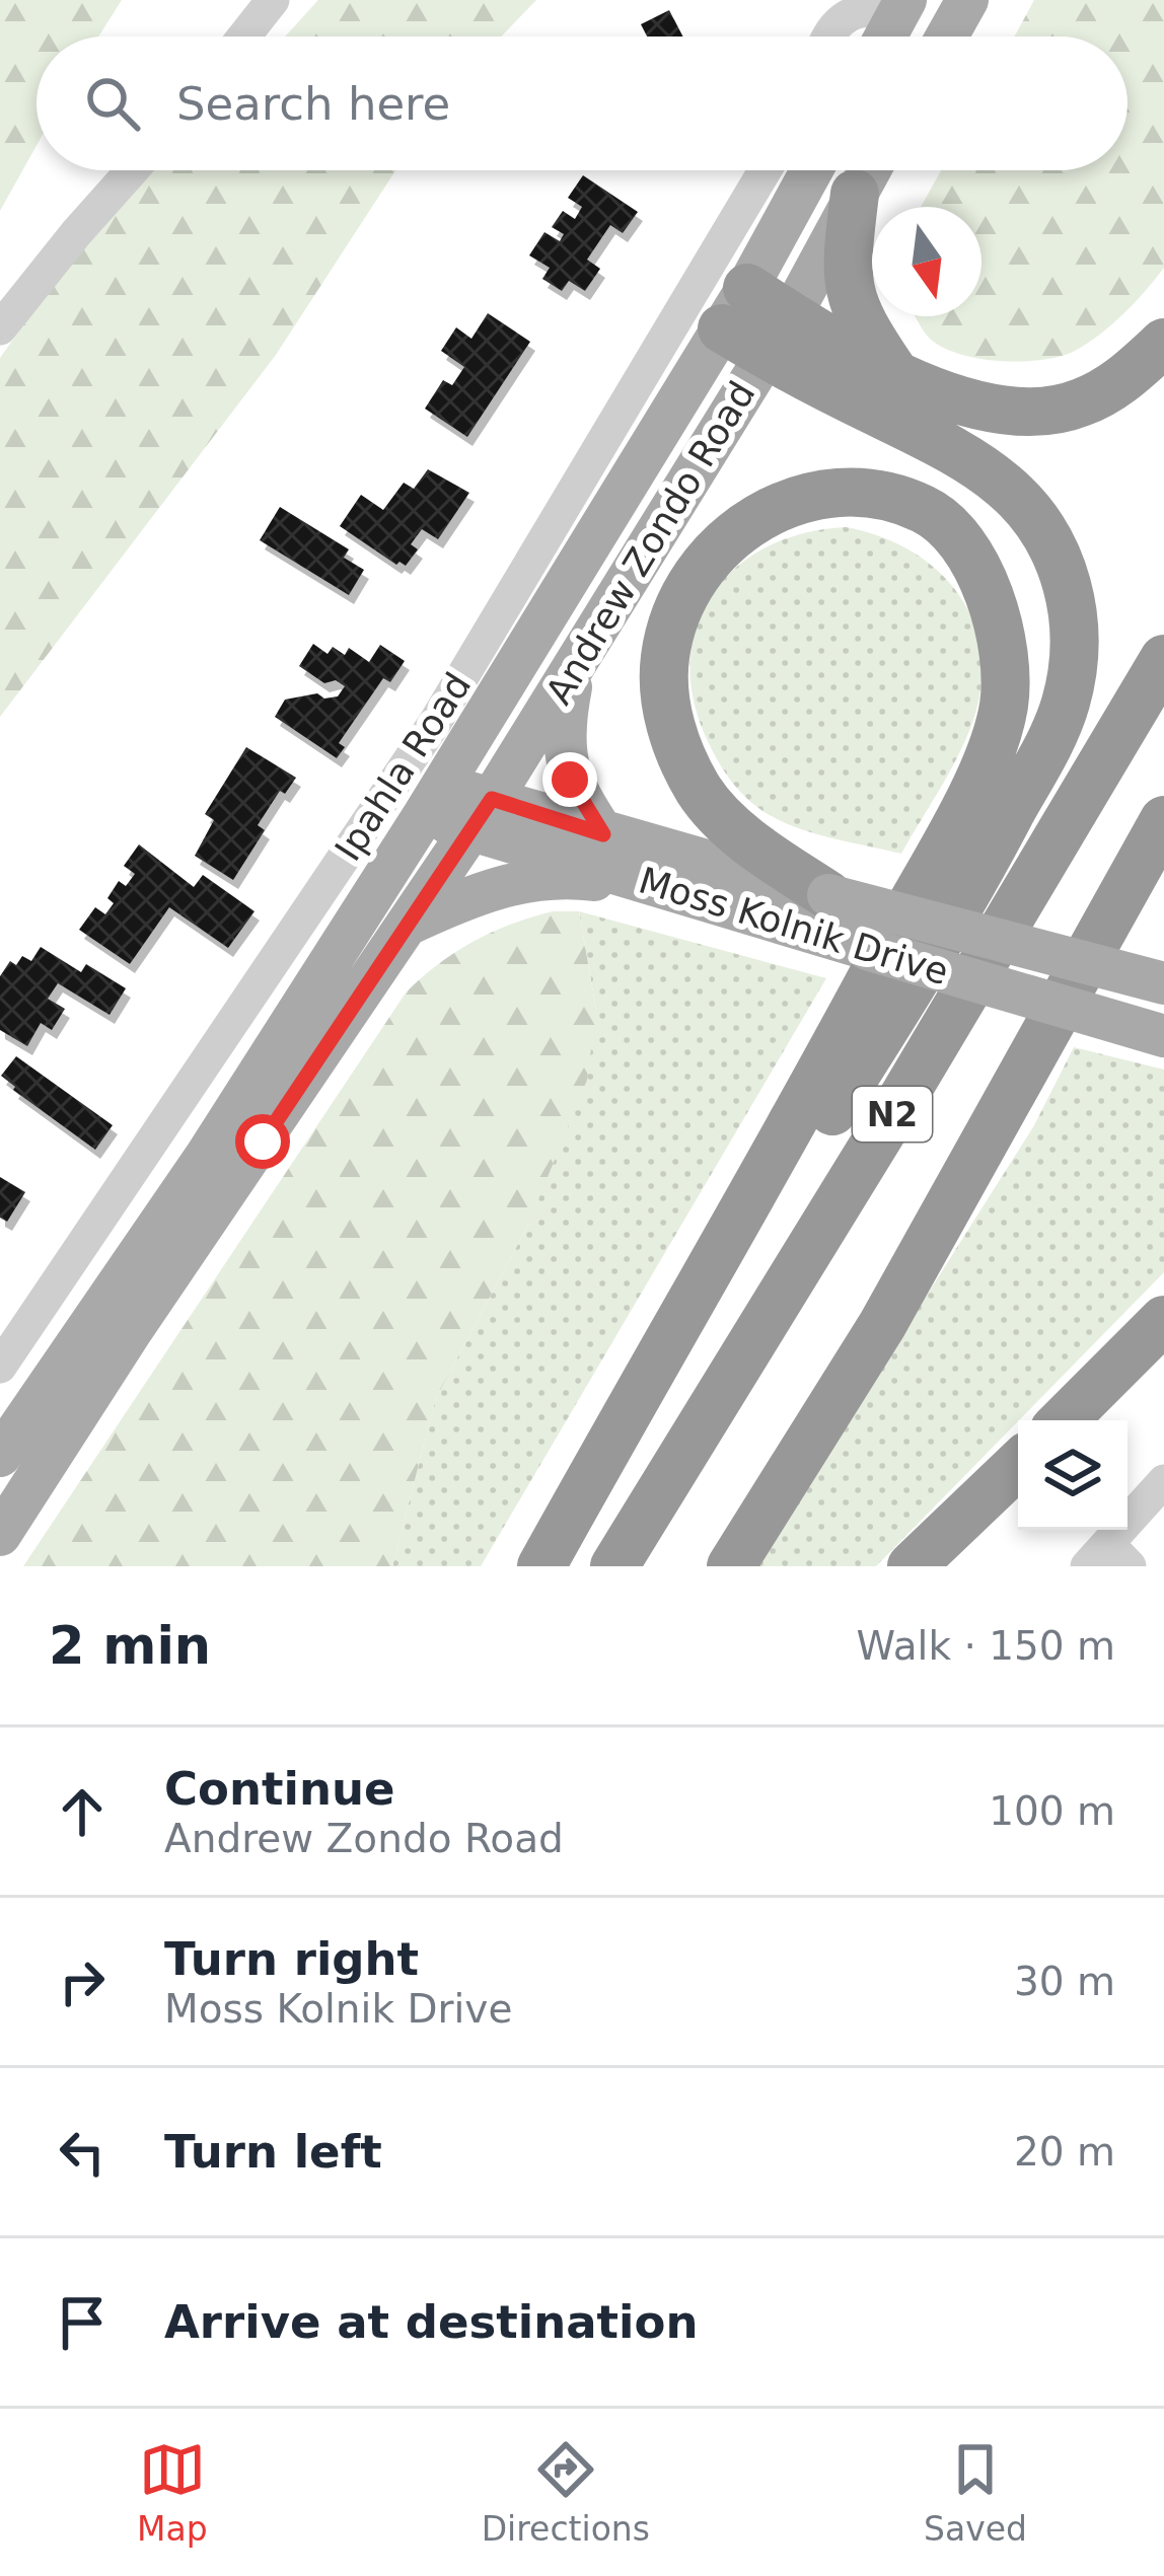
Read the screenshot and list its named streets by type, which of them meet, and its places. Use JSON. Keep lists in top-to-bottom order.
{
  "streets": {
    "highway": ["N2"],
    "main road": ["Andrew Zondo Road", "Moss Kolnik Drive"],
    "street": ["Ipahla Road"]
  },
  "crossings": [
    ["Andrew Zondo Road", "Moss Kolnik Drive"]
  ],
  "north": "bottom",
  "page": {
    "search": "Search here",
    "heading": ["2 min", "Walk · 150 m"],
    "list": [
      ["Continue", "Andrew Zondo Road", "100 m"],
      ["Turn right", "Moss Kolnik Drive", "30 m"],
      ["Turn left", "20 m"],
      "Arrive at destination"
    ],
    "nav": ["Map", "Directions", "Saved"]
  }
}
